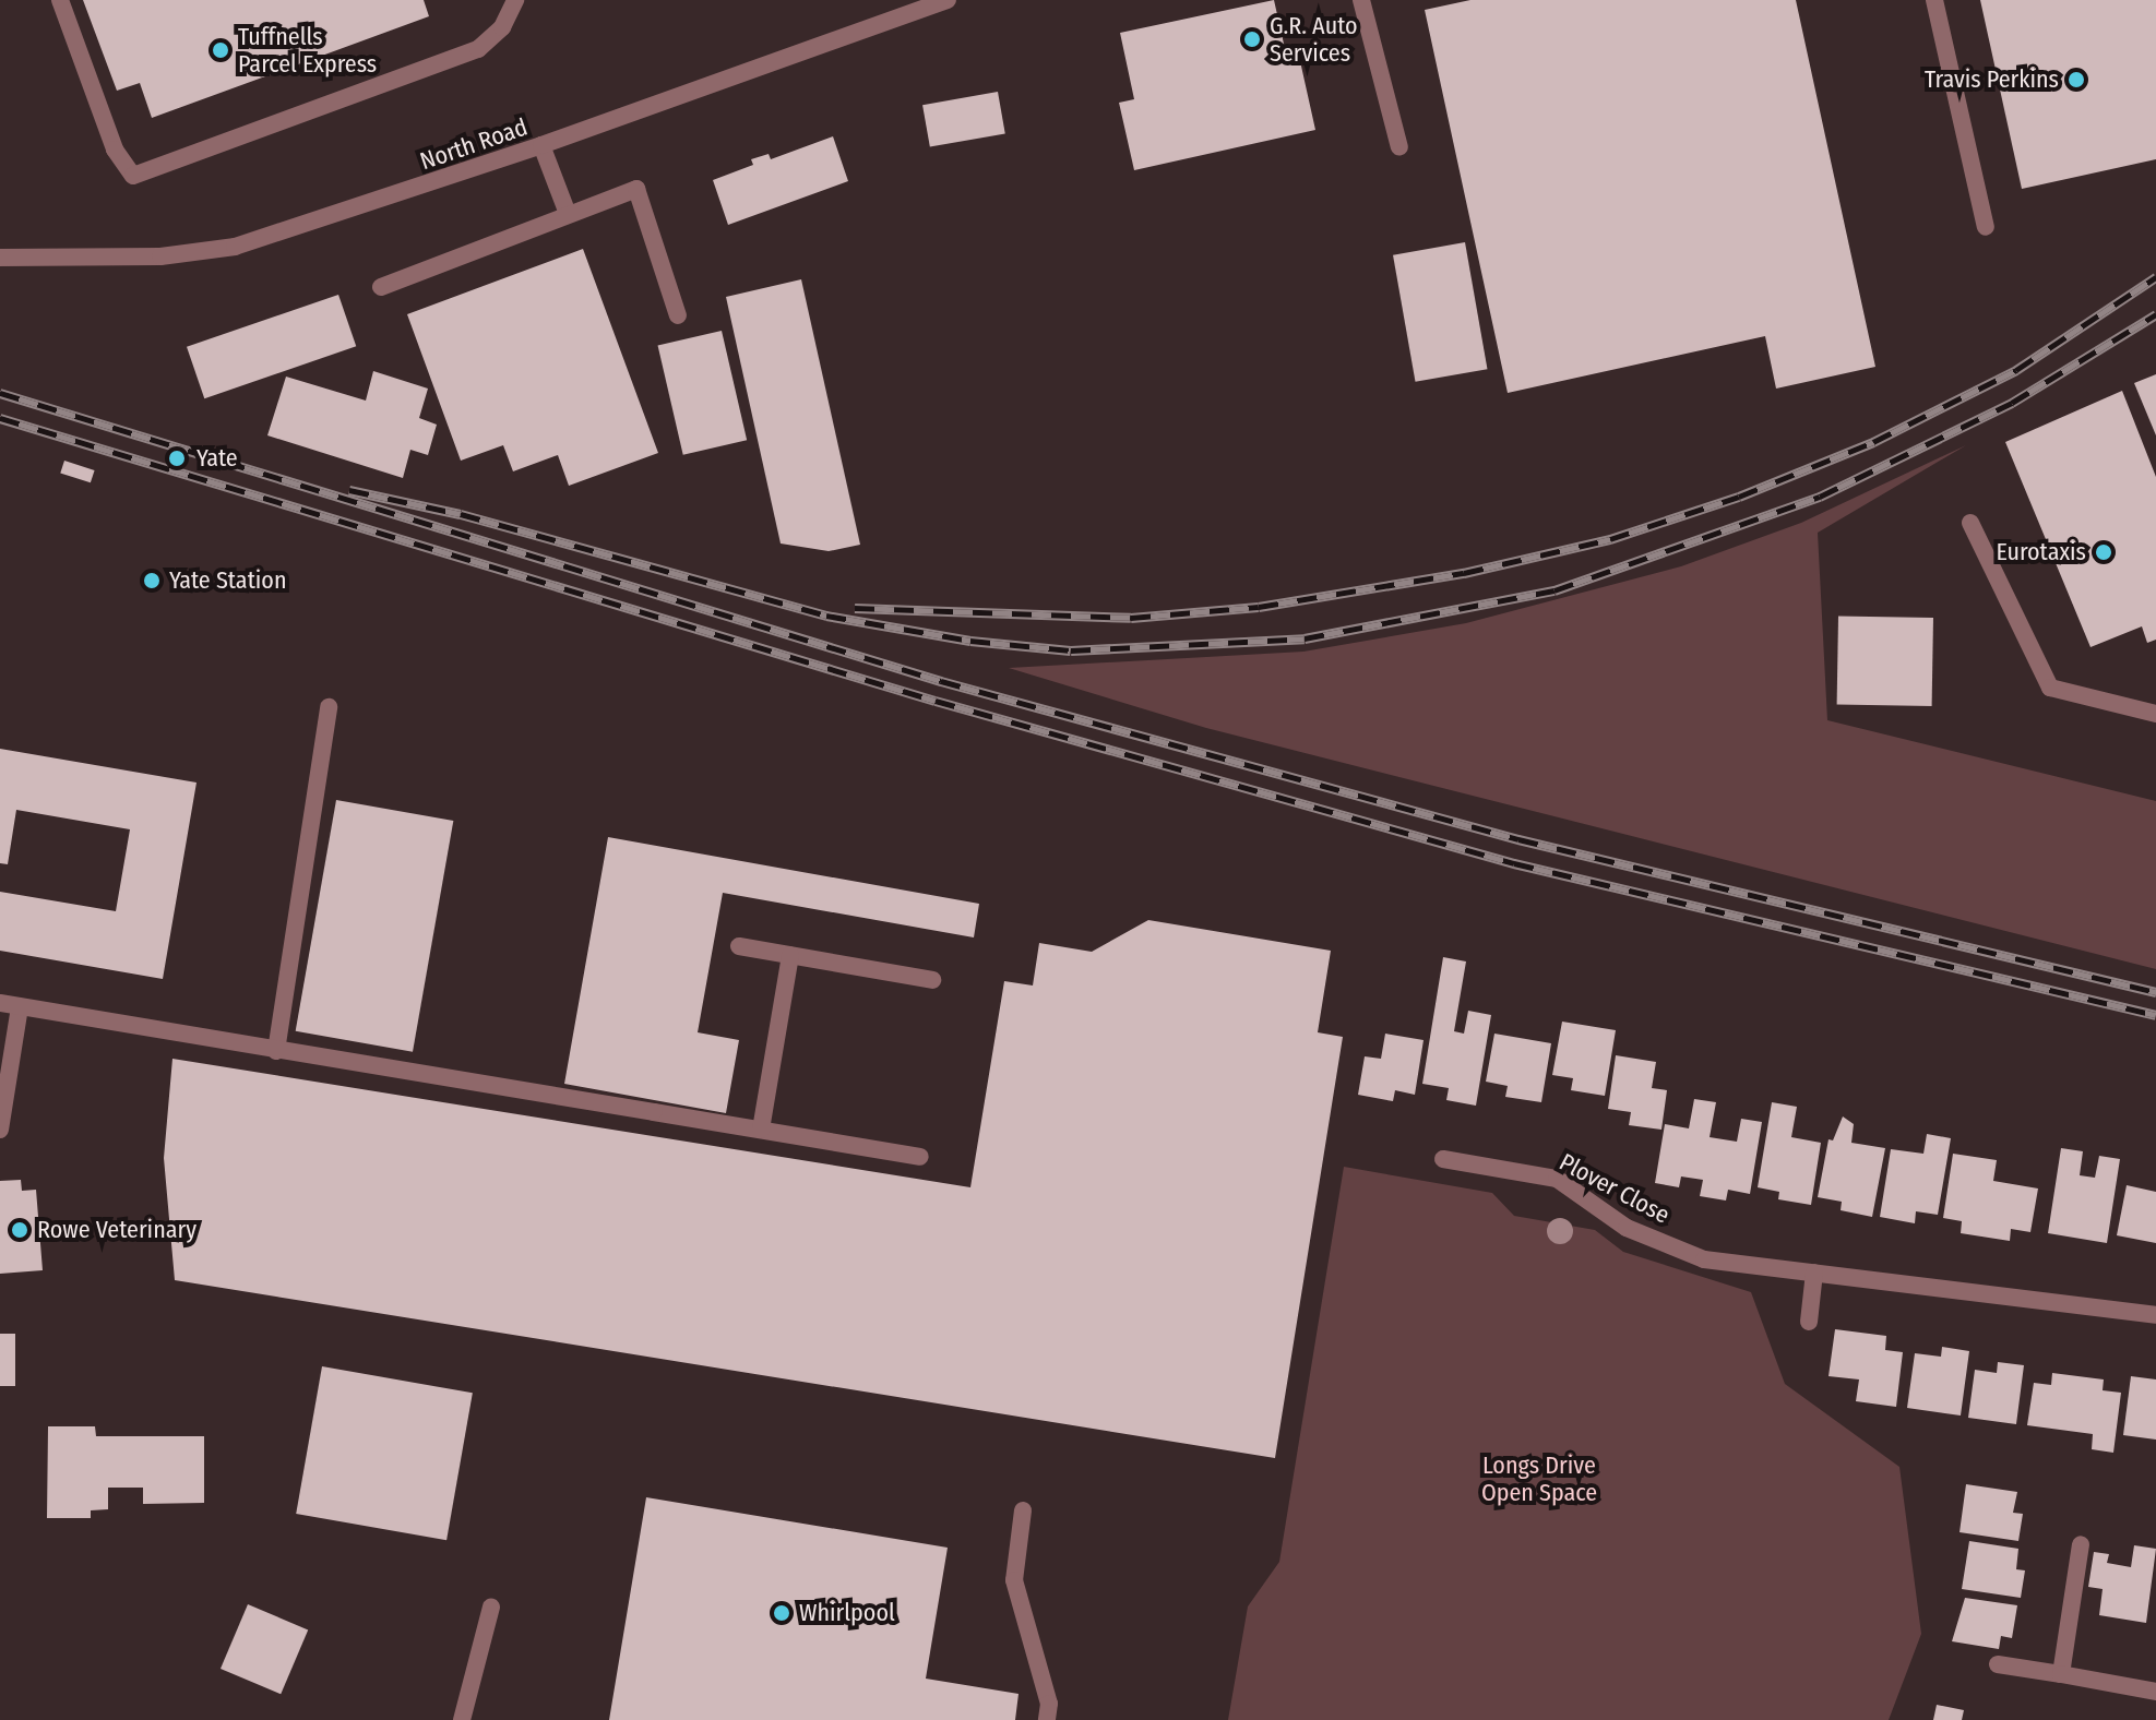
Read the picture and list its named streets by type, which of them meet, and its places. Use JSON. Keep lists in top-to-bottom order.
{
  "streets": {
    "street": ["North Road", "Plover Close"]
  },
  "parks": ["Longs Drive Open Space"],
  "places": [
    "G.R. Auto Services",
    "Tuffnells Parcel Express",
    "Travis Perkins",
    "Yate",
    "Eurotaxis",
    "Yate Station",
    "Rowe Veterinary",
    "Whirlpool"
  ]
}
